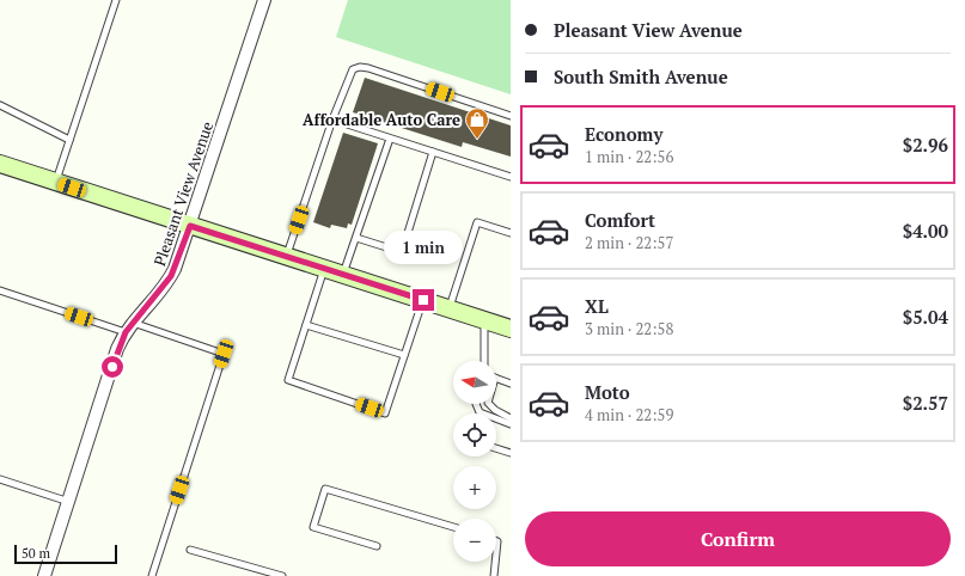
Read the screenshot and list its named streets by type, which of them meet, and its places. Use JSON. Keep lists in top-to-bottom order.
{
  "streets": {
    "street": ["Pleasant View Avenue"]
  },
  "places": {
    "shop": ["Affordable Auto Care"]
  },
  "scale_bar": "50 m",
  "north": "left",
  "page": {
    "banner": ["Pleasant View Avenue", "South Smith Avenue"],
    "list": [
      {
        "name": "Economy",
        "note": "1 min · 22:56",
        "value": "$2.96"
      },
      {
        "name": "Comfort",
        "note": "2 min · 22:57",
        "value": "$4.00"
      },
      {
        "name": "XL",
        "note": "3 min · 22:58",
        "value": "$5.04"
      },
      {
        "name": "Moto",
        "note": "4 min · 22:59",
        "value": "$2.57"
      }
    ],
    "bubble": "1 min",
    "map_buttons": ["+", "−"],
    "buttons": "Confirm",
    "scale": "50 m"
  }
}
